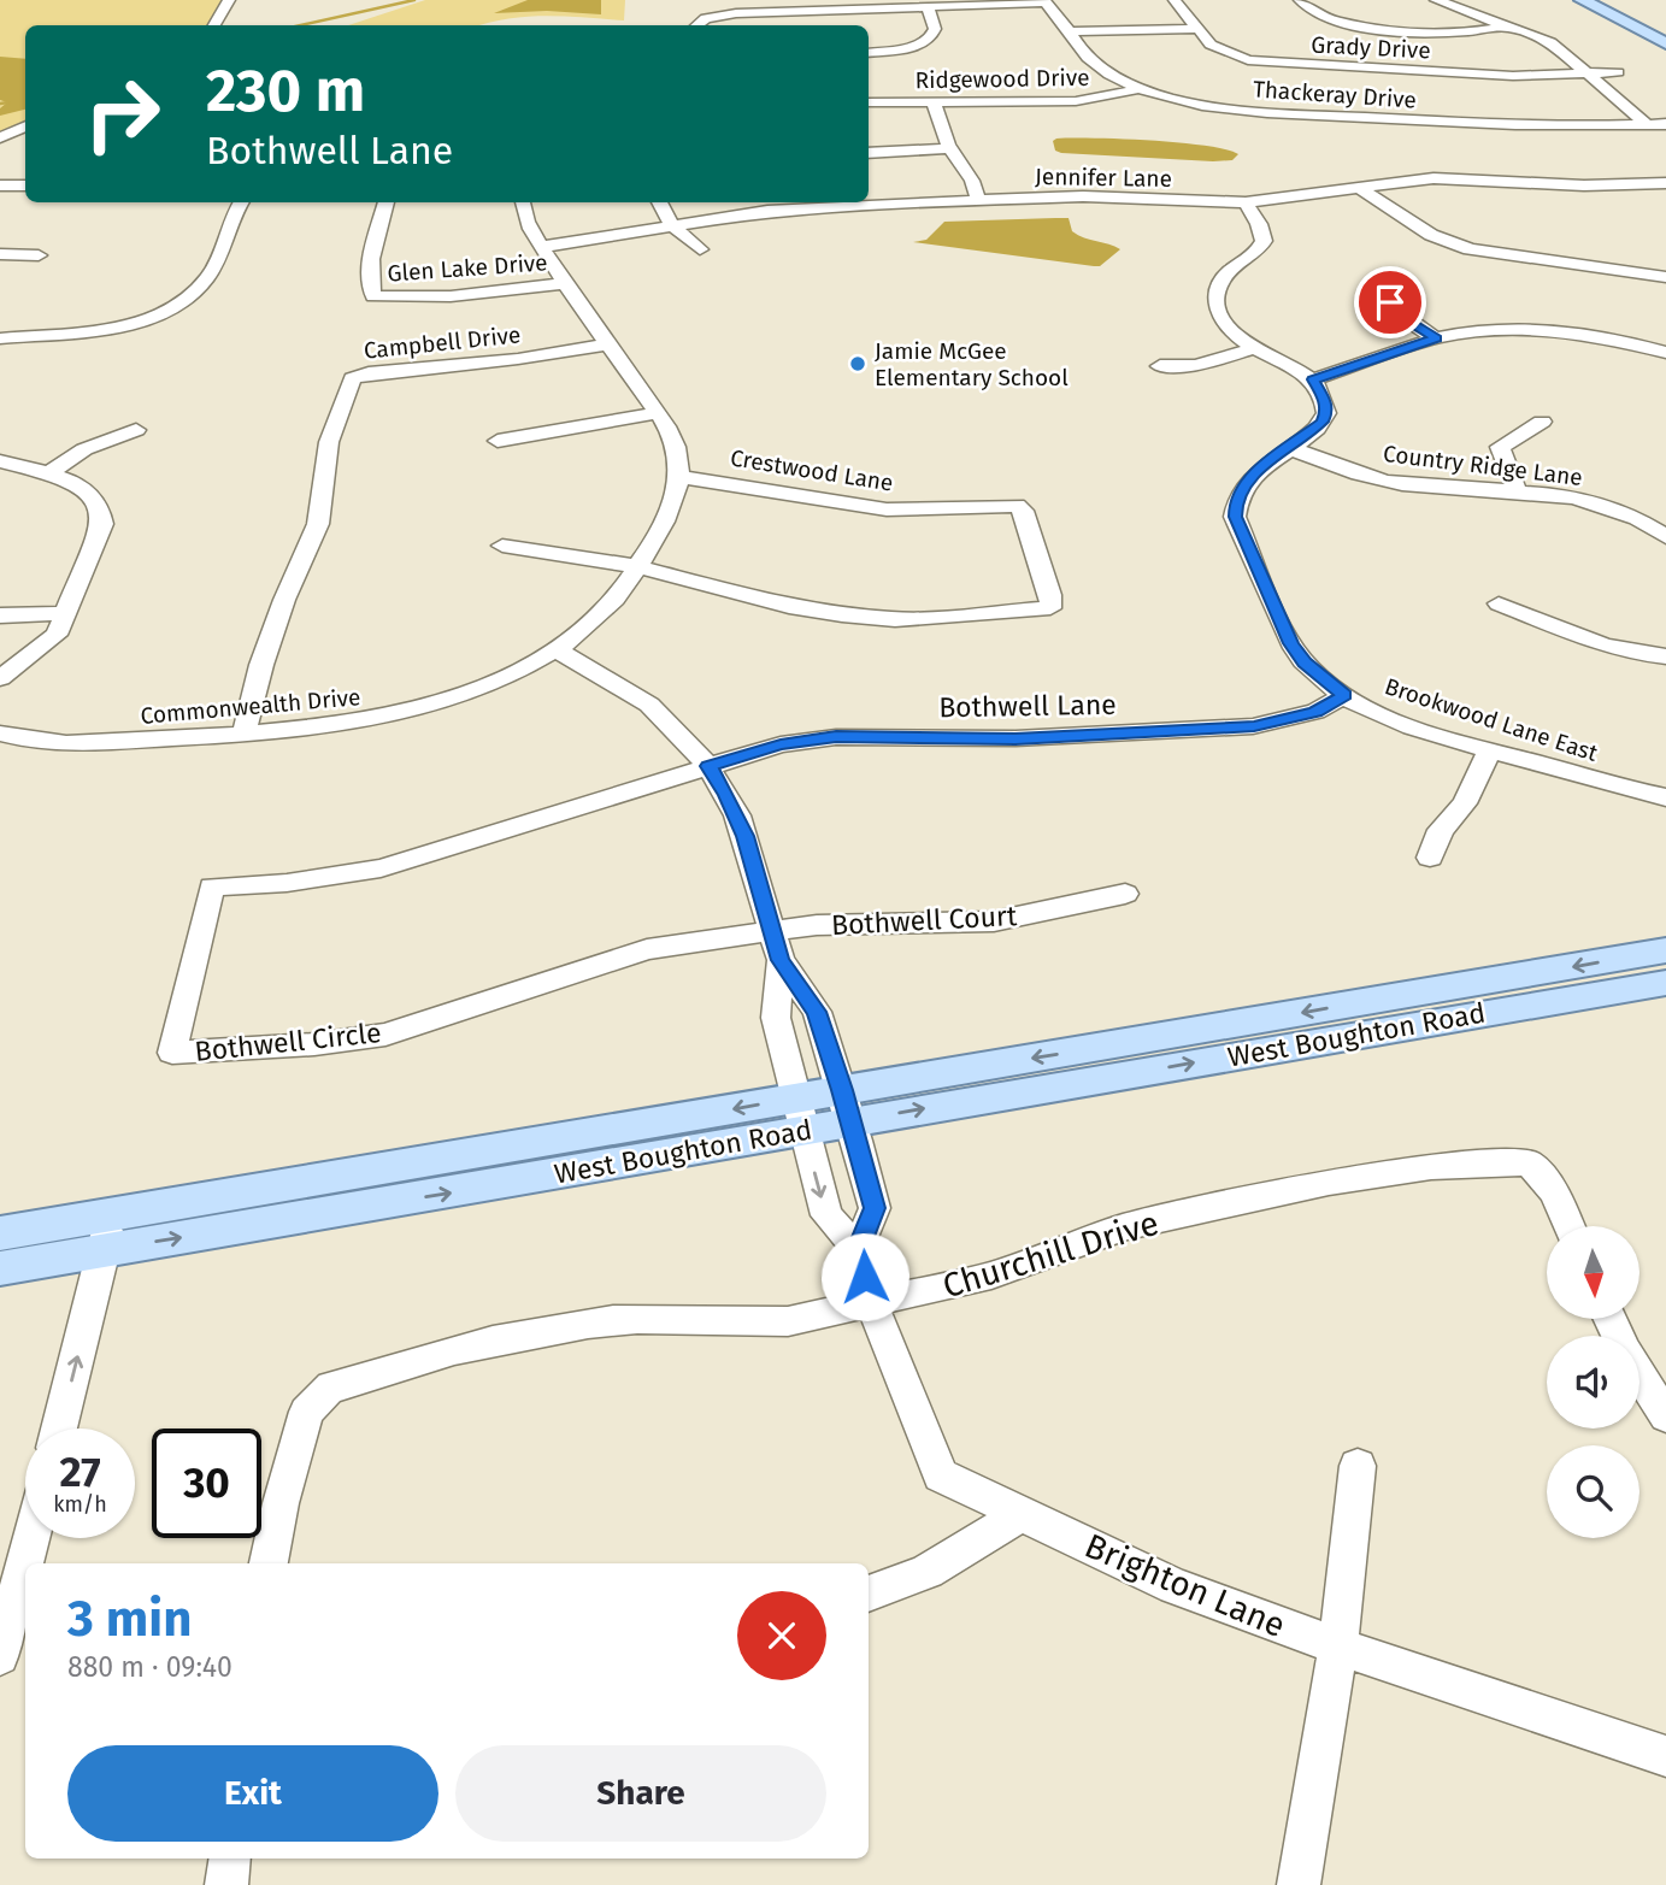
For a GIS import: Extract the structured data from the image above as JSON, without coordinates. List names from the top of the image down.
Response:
{
  "streets": {
    "main road": ["West Boughton Road"],
    "street": [
      "Grady Drive",
      "Ridgewood Drive",
      "Thackeray Drive",
      "Jennifer Lane",
      "Glen Lake Drive",
      "Campbell Drive",
      "Country Ridge Lane",
      "Crestwood Lane",
      "Commonwealth Drive",
      "Bothwell Lane",
      "Brookwood Lane East",
      "Bothwell Court",
      "Bothwell Circle",
      "Churchill Drive",
      "Brighton Lane"
    ]
  },
  "crossings": [
    ["Ridgewood Drive", "Thackeray Drive"],
    ["Campbell Drive", "Commonwealth Drive"],
    ["Country Ridge Lane", "Brookwood Lane East"],
    ["Crestwood Lane", "Commonwealth Drive"],
    ["Commonwealth Drive", "Brighton Lane"],
    ["Bothwell Lane", "Brookwood Lane East"],
    ["Bothwell Lane", "Bothwell Circle"],
    ["Bothwell Lane", "Brighton Lane"],
    ["Bothwell Court", "Bothwell Circle"],
    ["Bothwell Court", "Brighton Lane"],
    ["West Boughton Road", "Brighton Lane"],
    ["Bothwell Circle", "Brighton Lane"],
    ["Churchill Drive", "Brighton Lane"]
  ],
  "places": ["Jamie McGee Elementary School"],
  "north": "bottom",
  "page": {
    "turn": ["230 m", "Bothwell Lane"],
    "speed": "27 km/h",
    "limit": "30",
    "heading": ["3 min", "880 m · 09:40"],
    "buttons": ["Exit", "Share"]
  }
}
